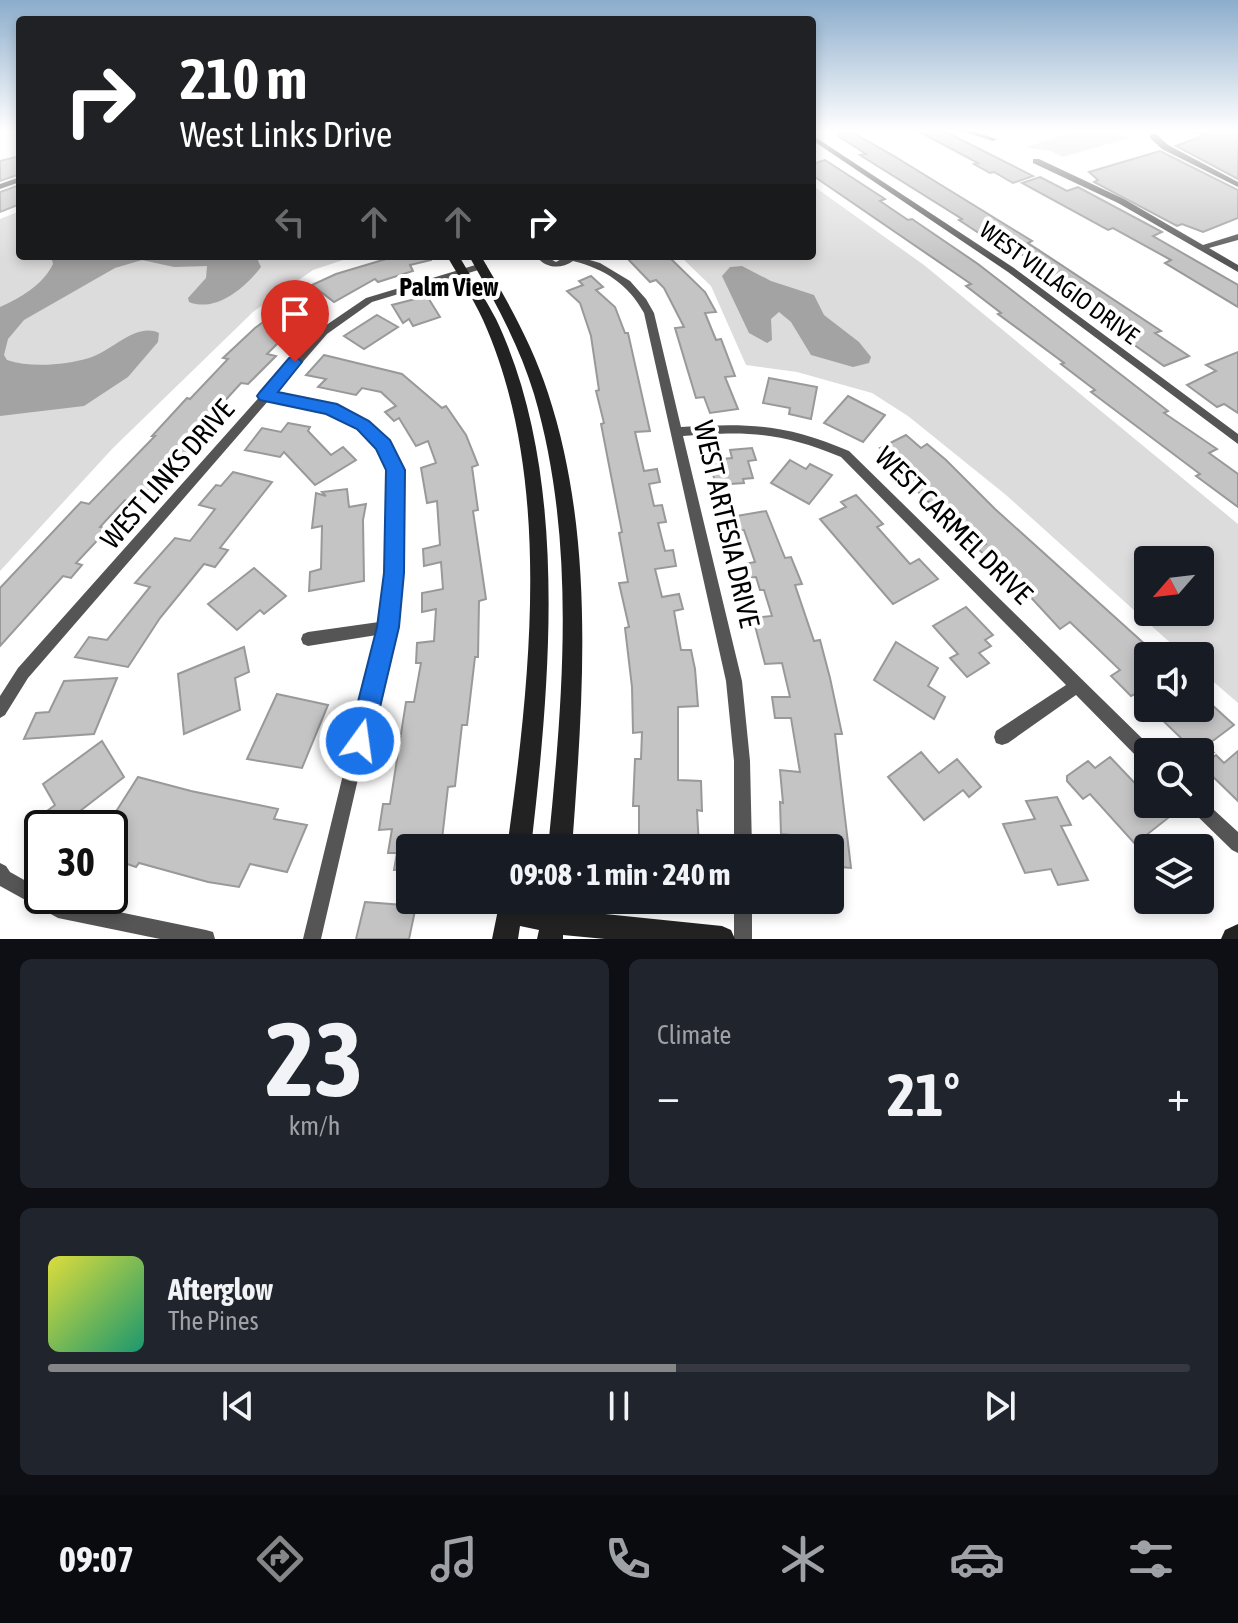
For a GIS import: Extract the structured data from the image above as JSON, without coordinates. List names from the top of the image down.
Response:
{
  "streets": {
    "street": [
      "WEST VILLAGIO DRIVE",
      "WEST LINKS DRIVE",
      "WEST ARTESIA DRIVE",
      "WEST CARMEL DRIVE"
    ]
  },
  "crossings": [
    ["WEST ARTESIA DRIVE", "WEST CARMEL DRIVE"]
  ],
  "districts": ["Palm View"],
  "north": "bottom left",
  "page": {
    "turn": ["210 m", "West Links Drive"],
    "limit": "30",
    "trip": "09:08 · 1 min · 240 m",
    "tile": [
      ["23", "km/h"],
      "Climate"
    ],
    "heat": ["−", "21°", "+"],
    "song": ["Afterglow", "The Pines"],
    "tabs": "09:07"
  }
}
